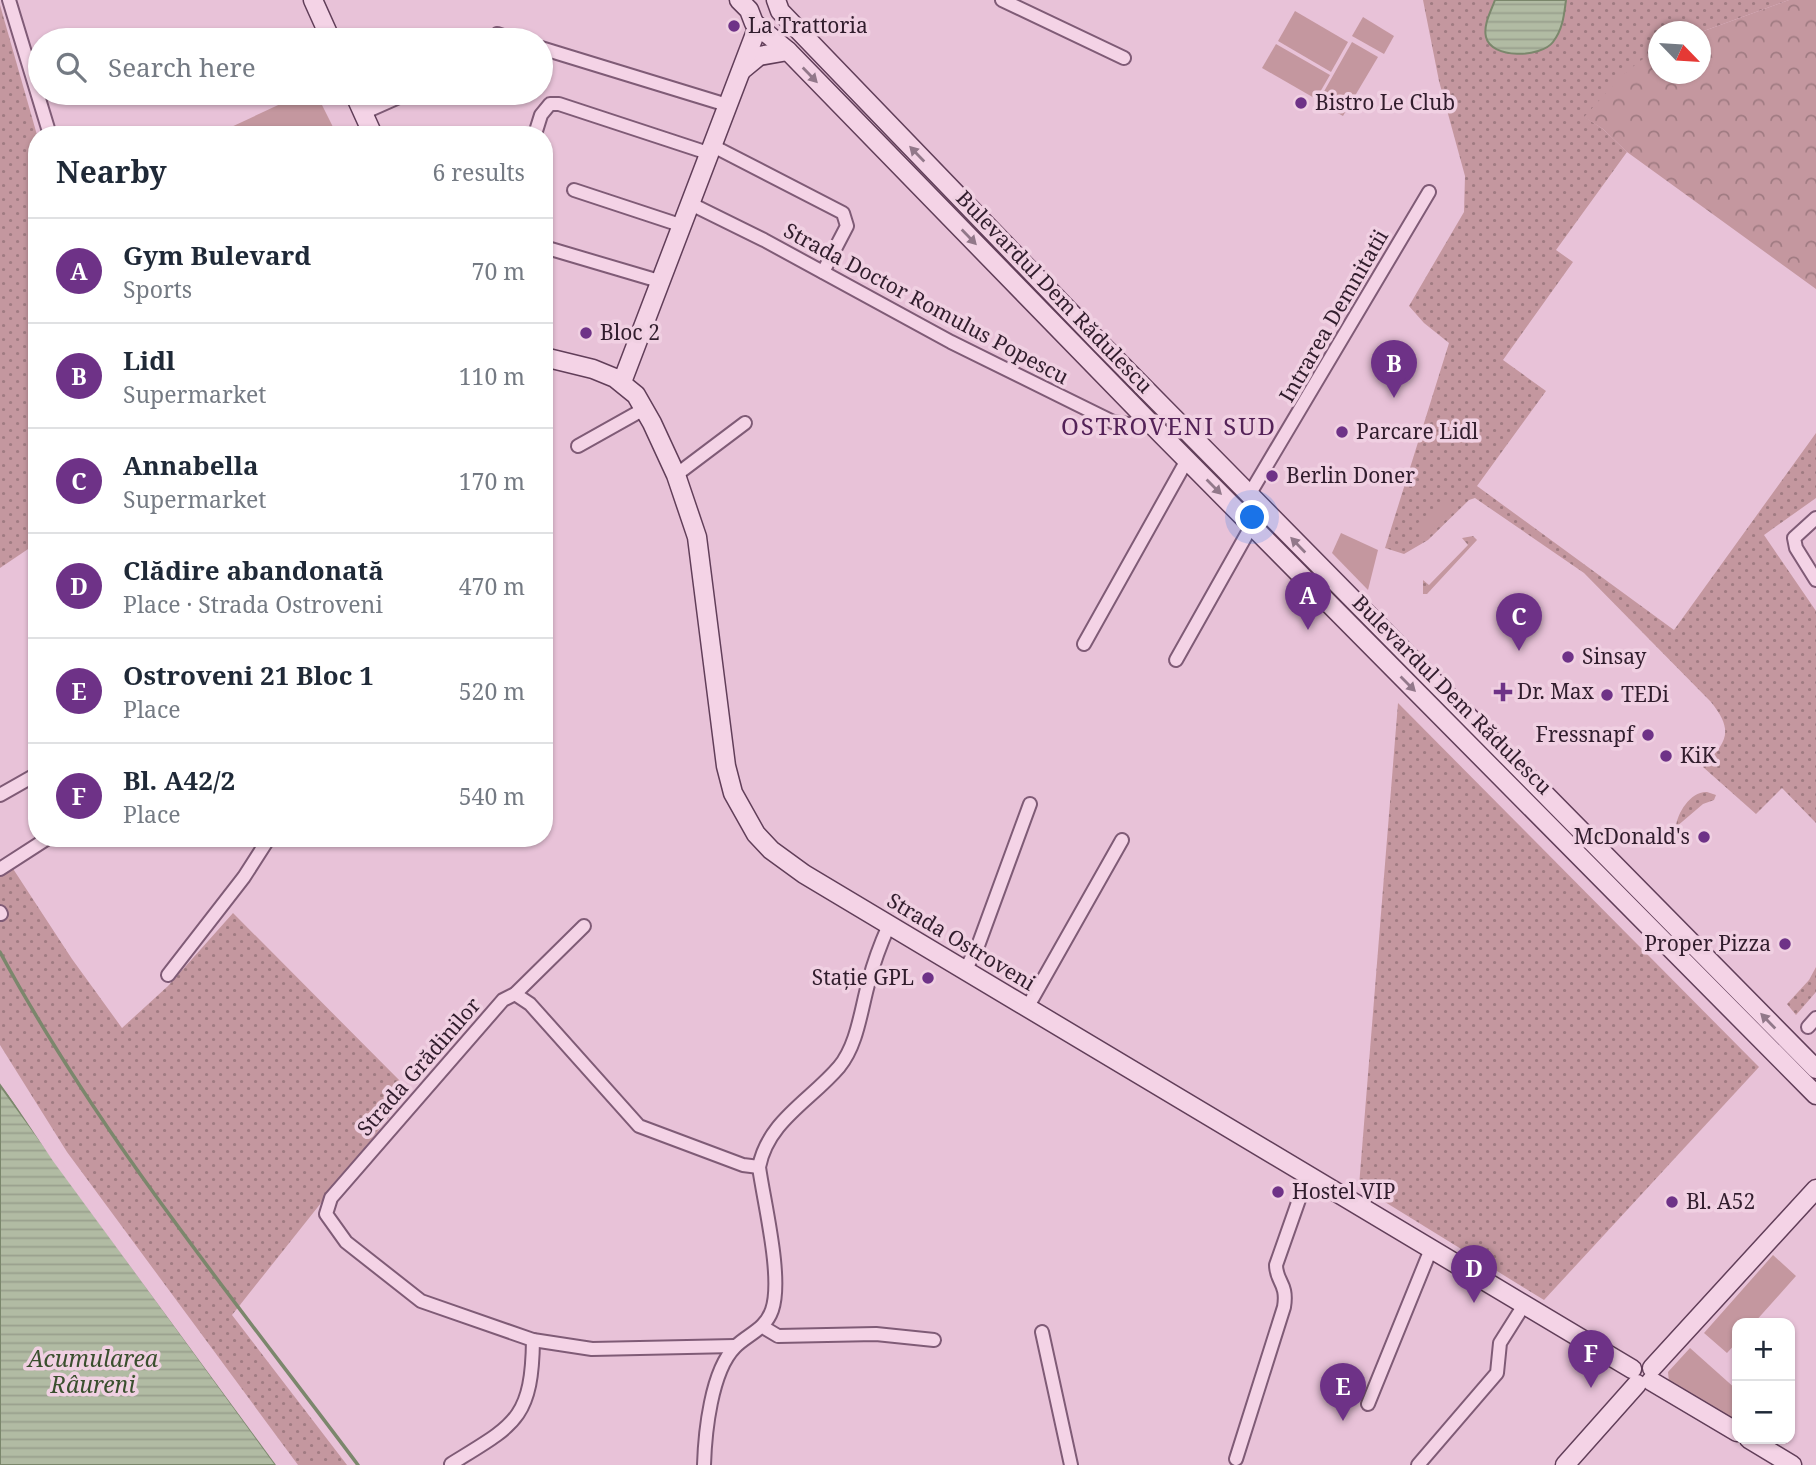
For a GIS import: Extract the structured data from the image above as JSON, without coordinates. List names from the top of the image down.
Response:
{
  "streets": {
    "main road": ["Bulevardul Dem Rădulescu", "Strada Ostroveni"],
    "street": ["Strada Doctor Romulus Popescu", "Intrarea Demnitatii", "Strada Grădinilor"]
  },
  "crossings": [
    ["Bulevardul Dem Rădulescu", "Strada Doctor Romulus Popescu"],
    ["Bulevardul Dem Rădulescu", "Intrarea Demnitatii"]
  ],
  "districts": ["OSTROVENI SUD"],
  "water": ["Acumularea Râureni"],
  "places": {
    "other": [
      "La Trattoria",
      "Bistro Le Club",
      "Bloc 2",
      "Parcare Lidl",
      "Berlin Doner",
      "Sinsay",
      "TEDi",
      "Fressnapf",
      "KiK",
      "McDonald's",
      "Proper Pizza",
      "Stație GPL",
      "Hostel VIP",
      "Bl. A52"
    ],
    "health": ["Dr. Max"]
  },
  "north": "bottom right",
  "page": {
    "search": "Search here",
    "heading": ["Nearby", "6 results"],
    "list": [
      {
        "mark": "A",
        "name": "Gym Bulevard",
        "note": "Sports",
        "value": "70 m"
      },
      {
        "mark": "B",
        "name": "Lidl",
        "note": "Supermarket",
        "value": "110 m"
      },
      {
        "mark": "C",
        "name": "Annabella",
        "note": "Supermarket",
        "value": "170 m"
      },
      {
        "mark": "D",
        "name": "Clădire abandonată",
        "note": "Place · Strada Ostroveni",
        "value": "470 m"
      },
      {
        "mark": "E",
        "name": "Ostroveni 21 Bloc 1",
        "note": "Place",
        "value": "520 m"
      },
      {
        "mark": "F",
        "name": "Bl. A42/2",
        "note": "Place",
        "value": "540 m"
      }
    ],
    "pins": [
      "B",
      "A",
      "C",
      "D",
      "F",
      "E"
    ],
    "map_buttons": ["+", "−"]
  }
}
